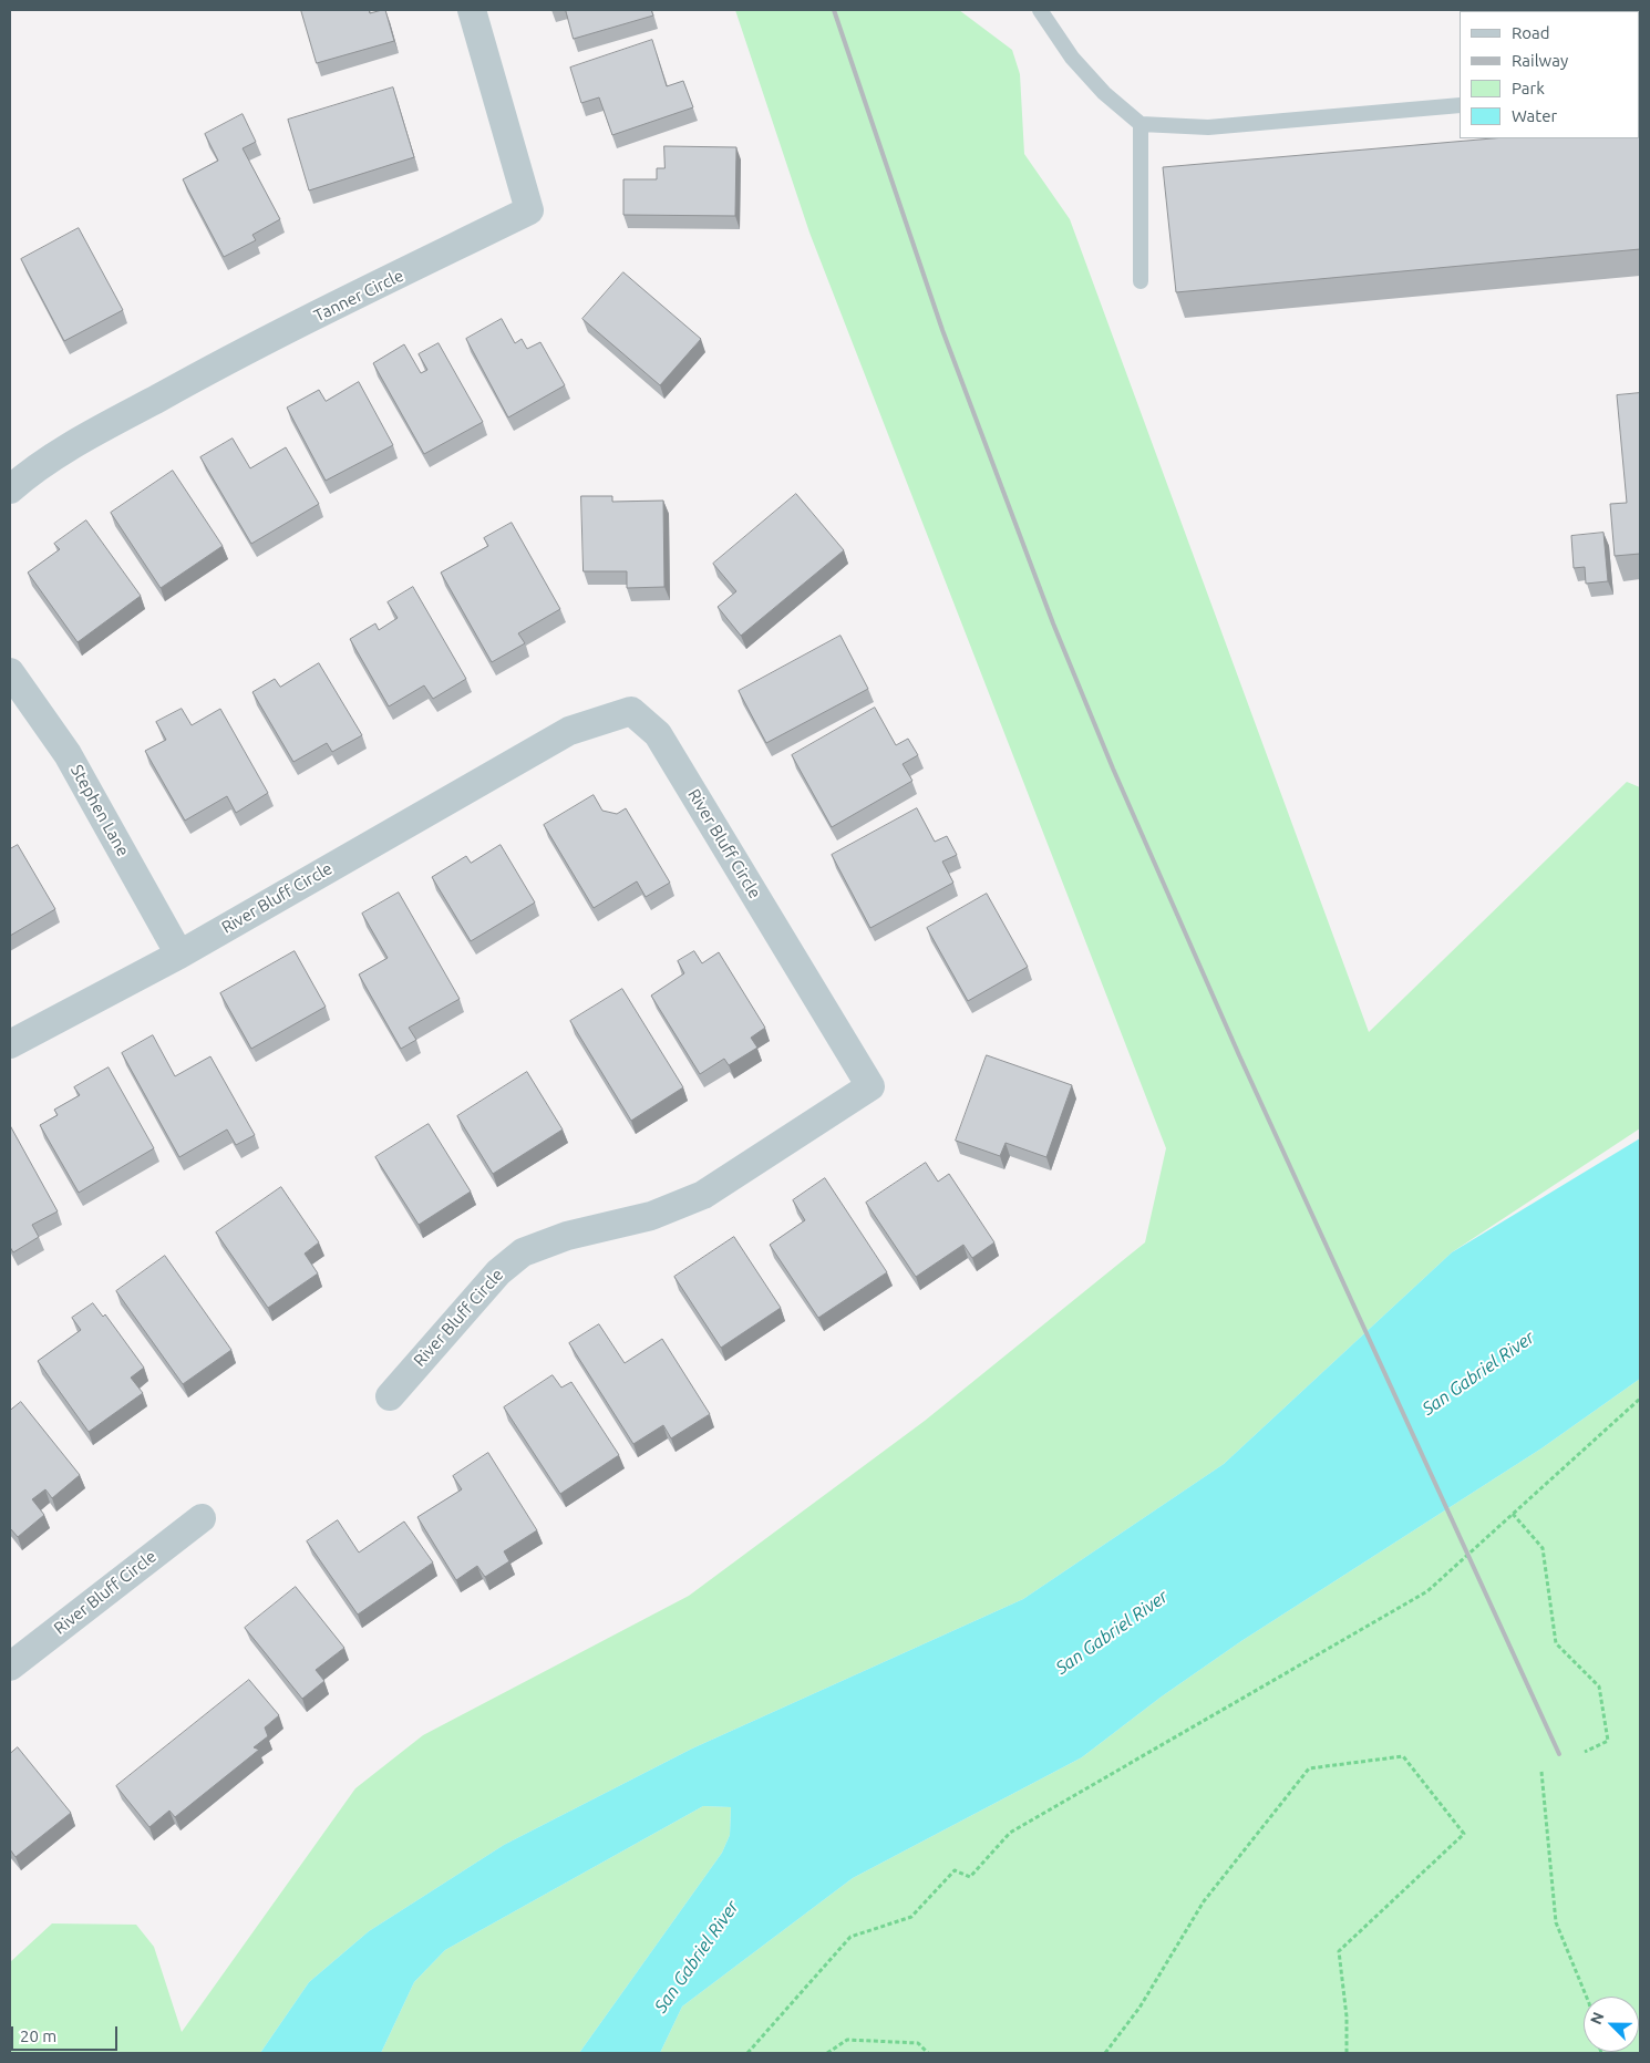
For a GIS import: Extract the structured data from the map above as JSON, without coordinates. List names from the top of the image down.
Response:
{
  "streets": {
    "street": ["Tanner Circle", "Stephen Lane", "River Bluff Circle"]
  },
  "crossings": [
    ["Stephen Lane", "River Bluff Circle"]
  ],
  "water": ["San Gabriel River"],
  "legend": [
    "Road",
    "Railway",
    "Park",
    "Water"
  ],
  "scale_bar": "20 m",
  "north": "top left"
}
